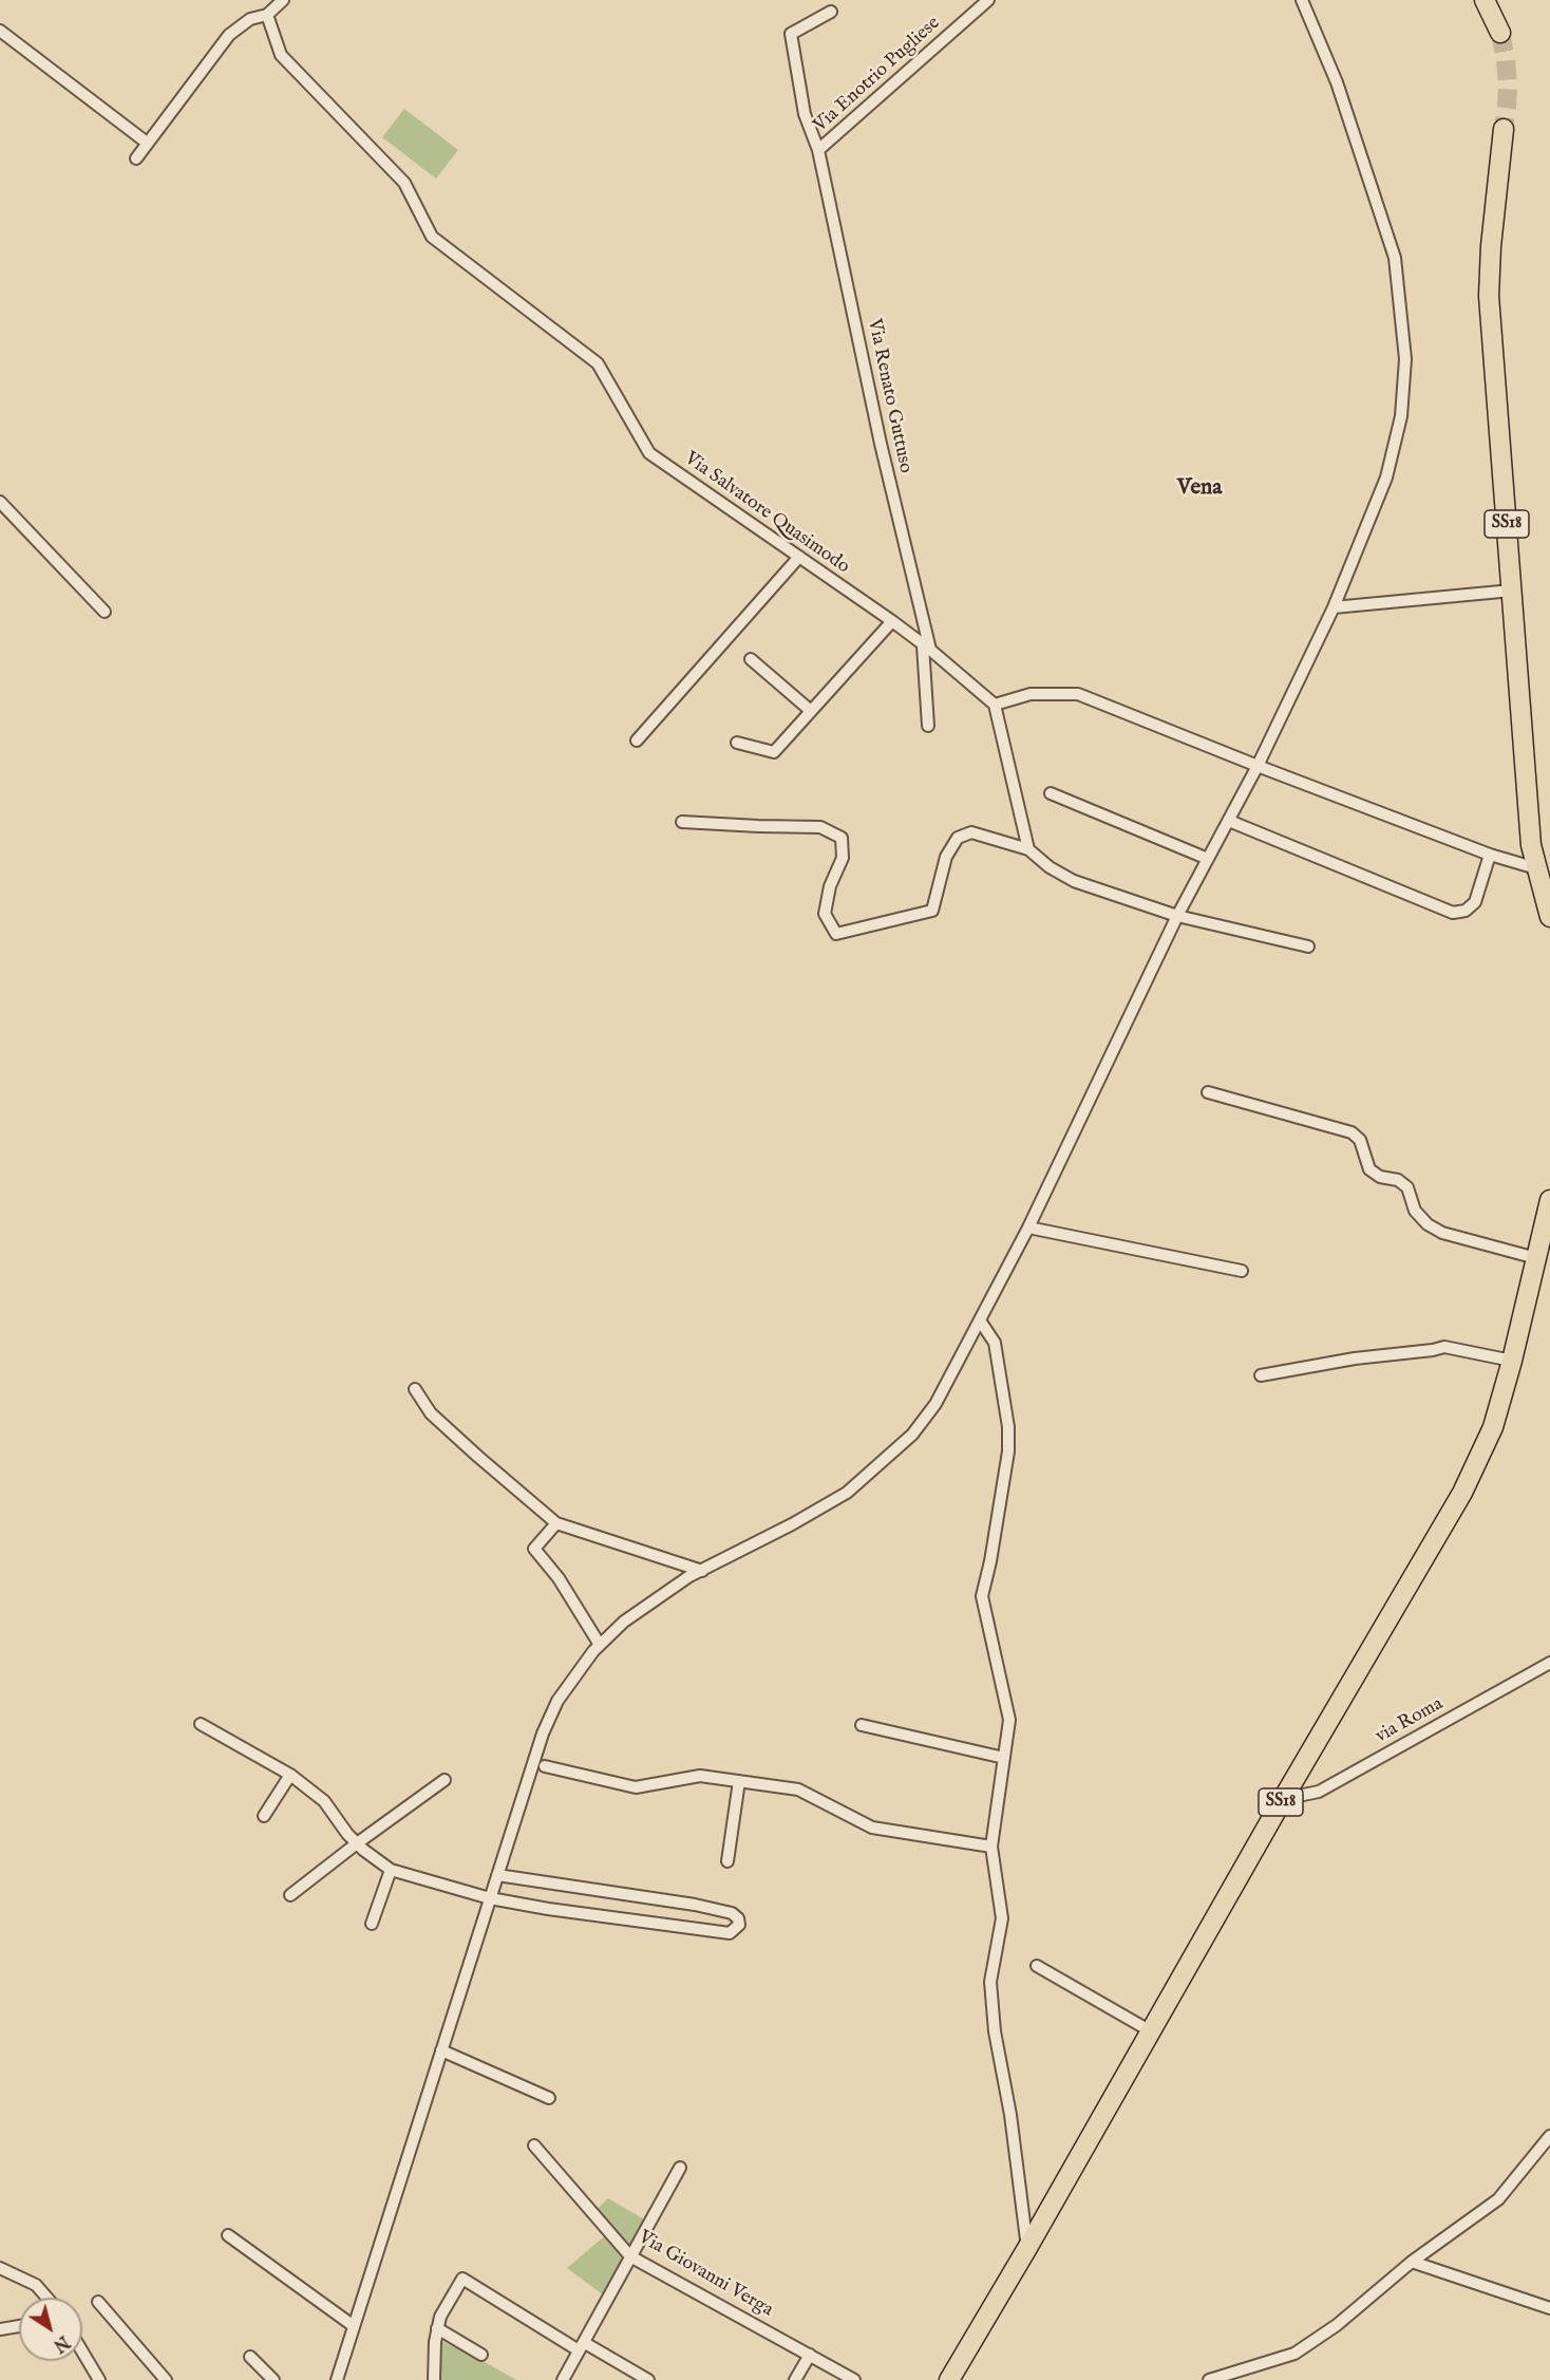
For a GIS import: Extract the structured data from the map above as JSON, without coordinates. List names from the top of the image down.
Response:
{
  "streets": {
    "main road": ["SS18"],
    "street": [
      "Via Enotrio Pugliese",
      "Via Renato Guttuso",
      "Via Salvatore Quasimodo",
      "via Roma",
      "Via Giovanni Verga"
    ]
  },
  "crossings": [
    ["Via Enotrio Pugliese", "Via Renato Guttuso"],
    ["Via Renato Guttuso", "Via Salvatore Quasimodo"],
    ["SS18", "via Roma"]
  ],
  "districts": ["Vena"],
  "north": "bottom right"
}
